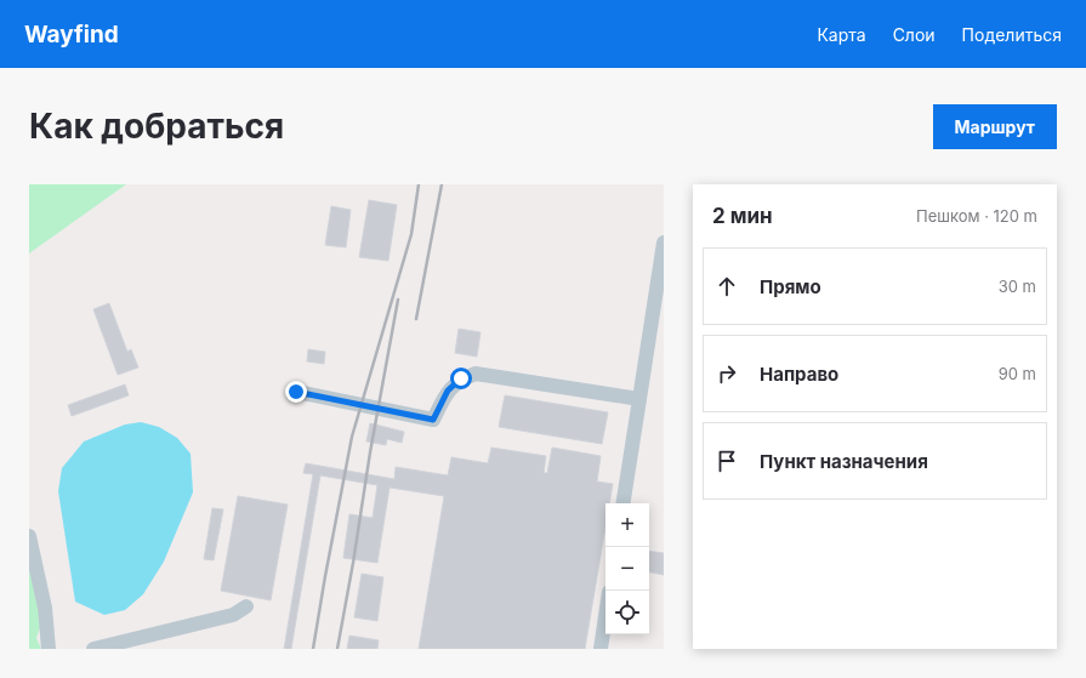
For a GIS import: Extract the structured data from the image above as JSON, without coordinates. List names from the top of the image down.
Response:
{
  "page": {
    "header": "Wayfind",
    "nav": ["Карта", "Слои", "Поделиться"],
    "buttons": "Маршрут",
    "title": "Как добраться",
    "heading": ["2 мин", "Пешком · 120 m"],
    "list": [
      ["Прямо", "30 m"],
      ["Направо", "90 m"],
      "Пункт назначения"
    ],
    "map_buttons": ["+", "−"]
  }
}
